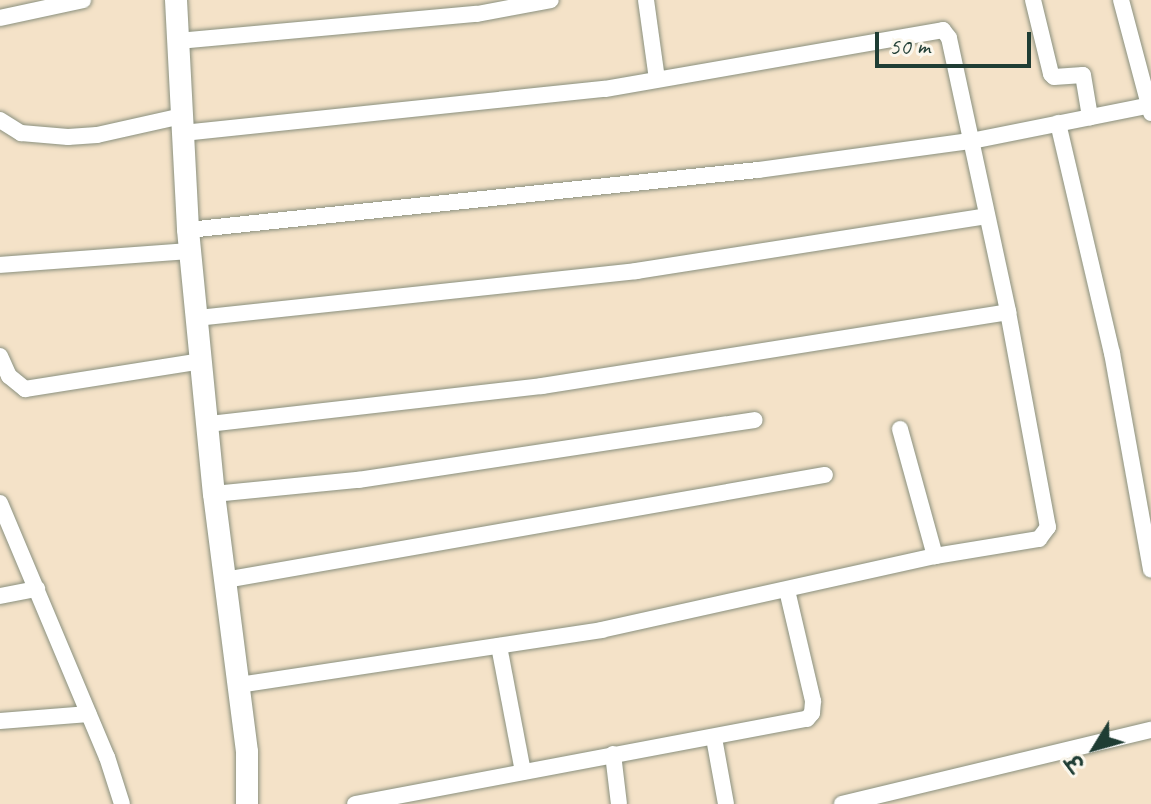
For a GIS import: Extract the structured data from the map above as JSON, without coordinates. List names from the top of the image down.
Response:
{
  "scale_bar": "50 m",
  "north": "bottom left"
}
